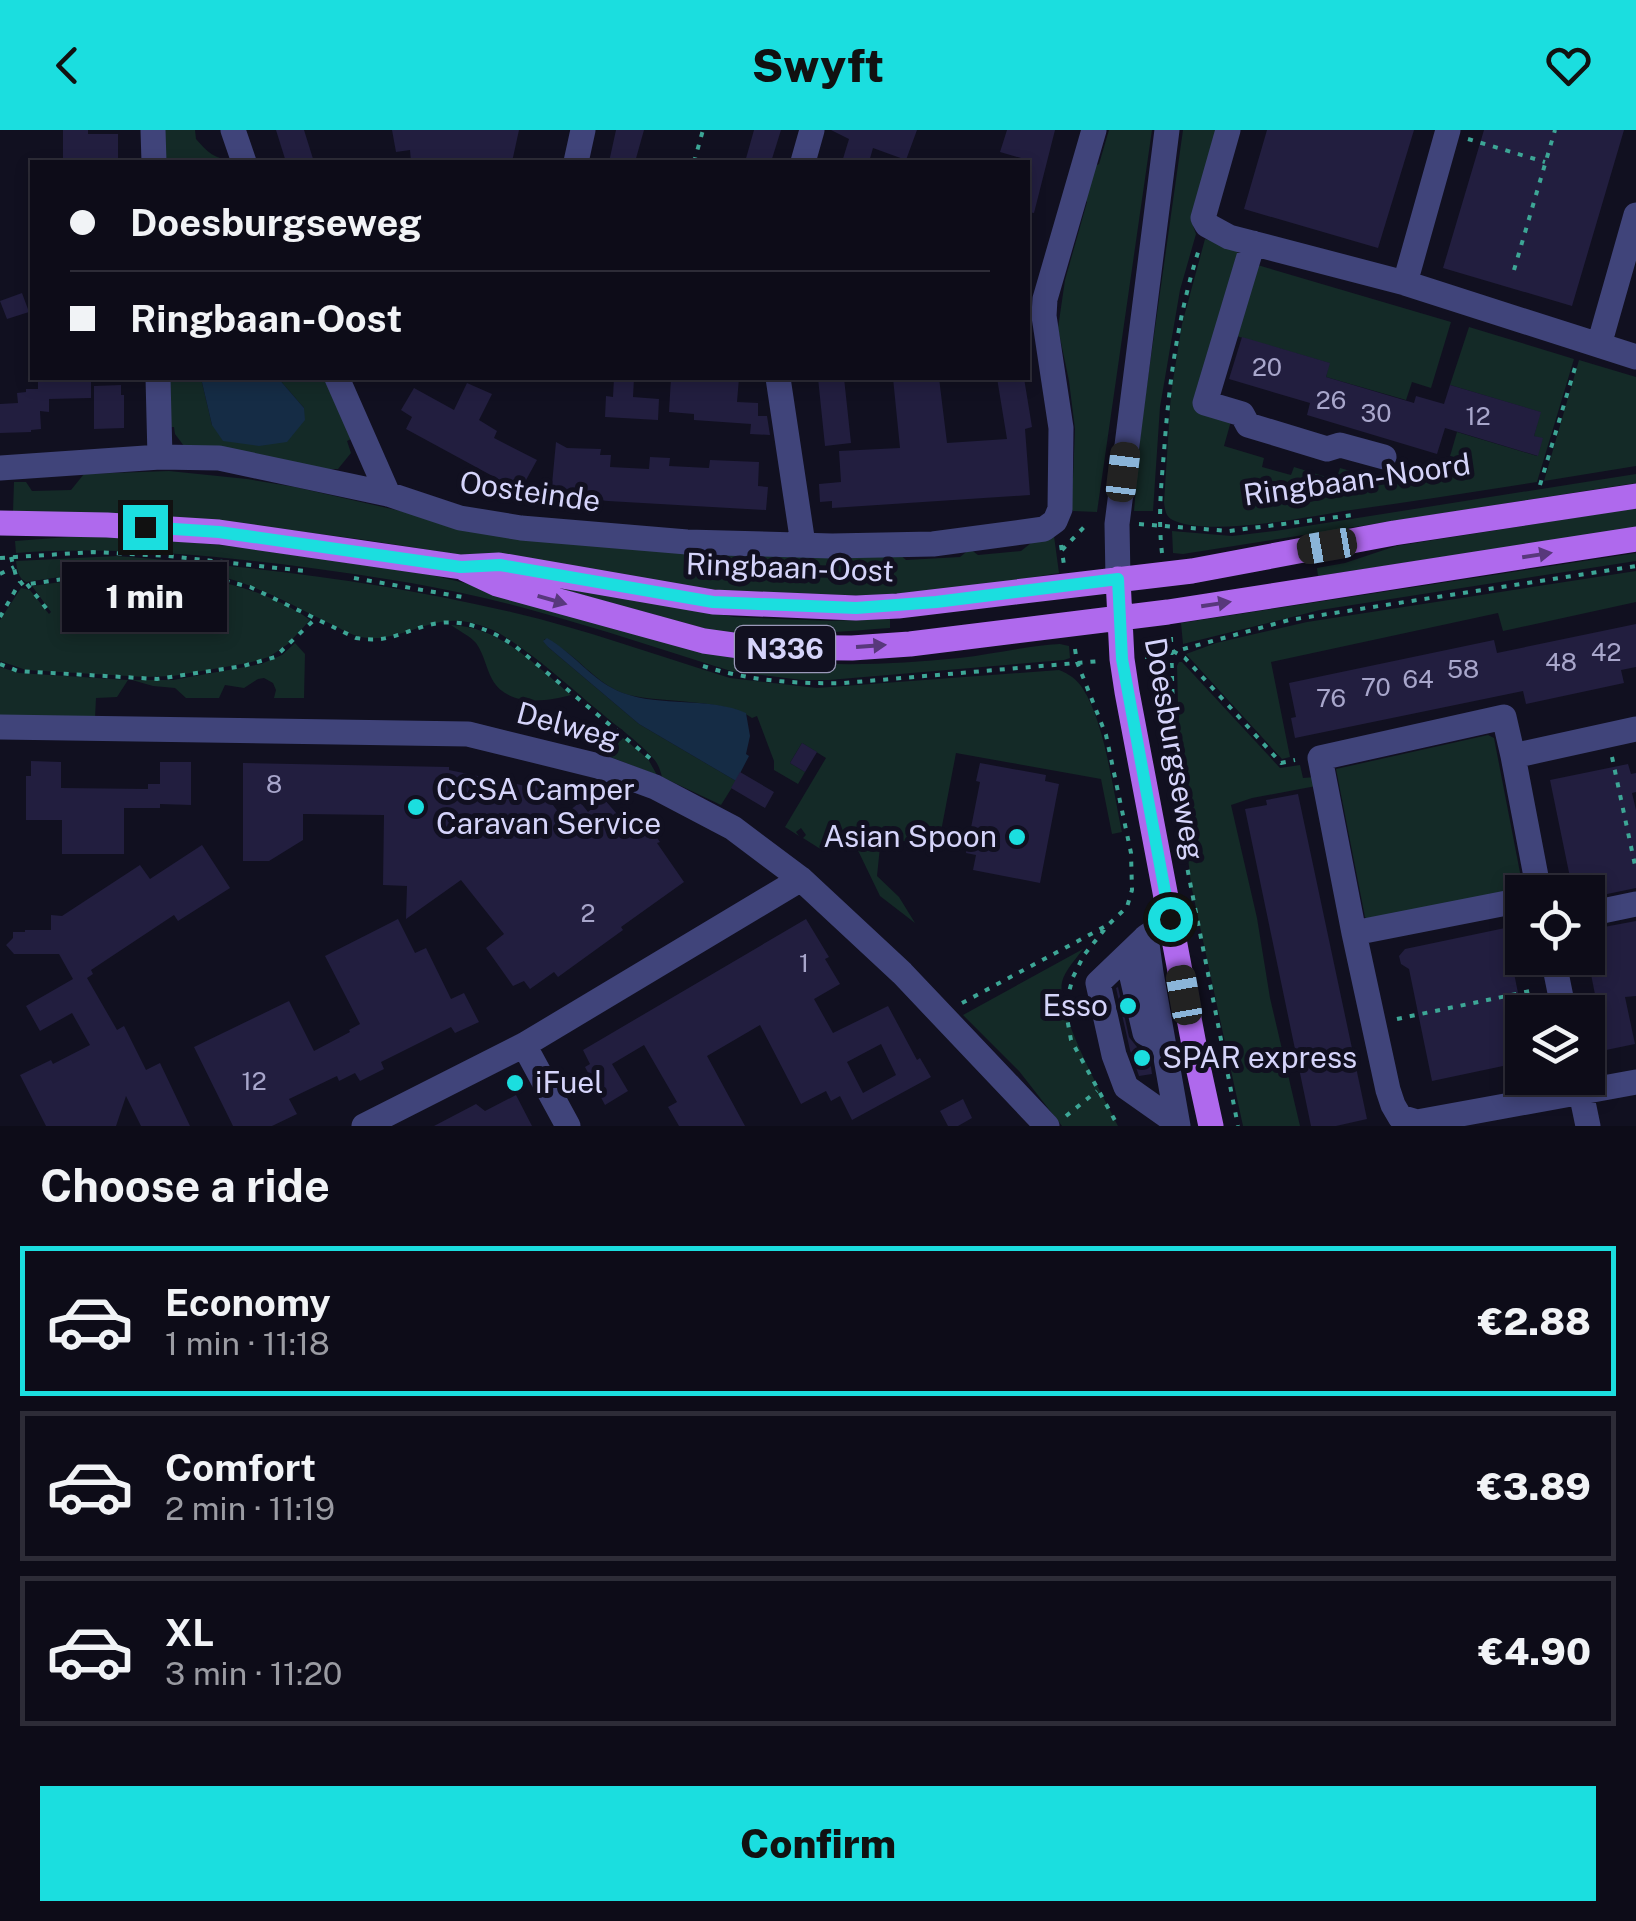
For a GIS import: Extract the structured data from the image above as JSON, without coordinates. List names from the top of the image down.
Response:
{
  "streets": {
    "main road": [
      "Ringbaan-Noord",
      "Ringbaan-Oost",
      "N336",
      "Doesburgseweg"
    ],
    "street": ["Oosteinde", "Delweg"]
  },
  "crossings": [
    ["Ringbaan-Noord", "Ringbaan-Oost"],
    ["Ringbaan-Noord", "Doesburgseweg"],
    ["Ringbaan-Oost", "Doesburgseweg"]
  ],
  "places": [
    "CCSA Camper Caravan Service",
    "Asian Spoon",
    "Esso",
    "SPAR express",
    "iFuel"
  ],
  "house_numbers": [
    "20",
    "26",
    "30",
    "12",
    "42",
    "48",
    "58",
    "64",
    "70",
    "76",
    "8",
    "2",
    "1",
    "12"
  ],
  "page": {
    "header": "Swyft",
    "banner": ["Doesburgseweg", "Ringbaan-Oost"],
    "bubble": "1 min",
    "heading": "Choose a ride",
    "list": [
      {
        "name": "Economy",
        "note": "1 min · 11:18",
        "value": "€2.88"
      },
      {
        "name": "Comfort",
        "note": "2 min · 11:19",
        "value": "€3.89"
      },
      {
        "name": "XL",
        "note": "3 min · 11:20",
        "value": "€4.90"
      }
    ],
    "buttons": "Confirm"
  }
}
